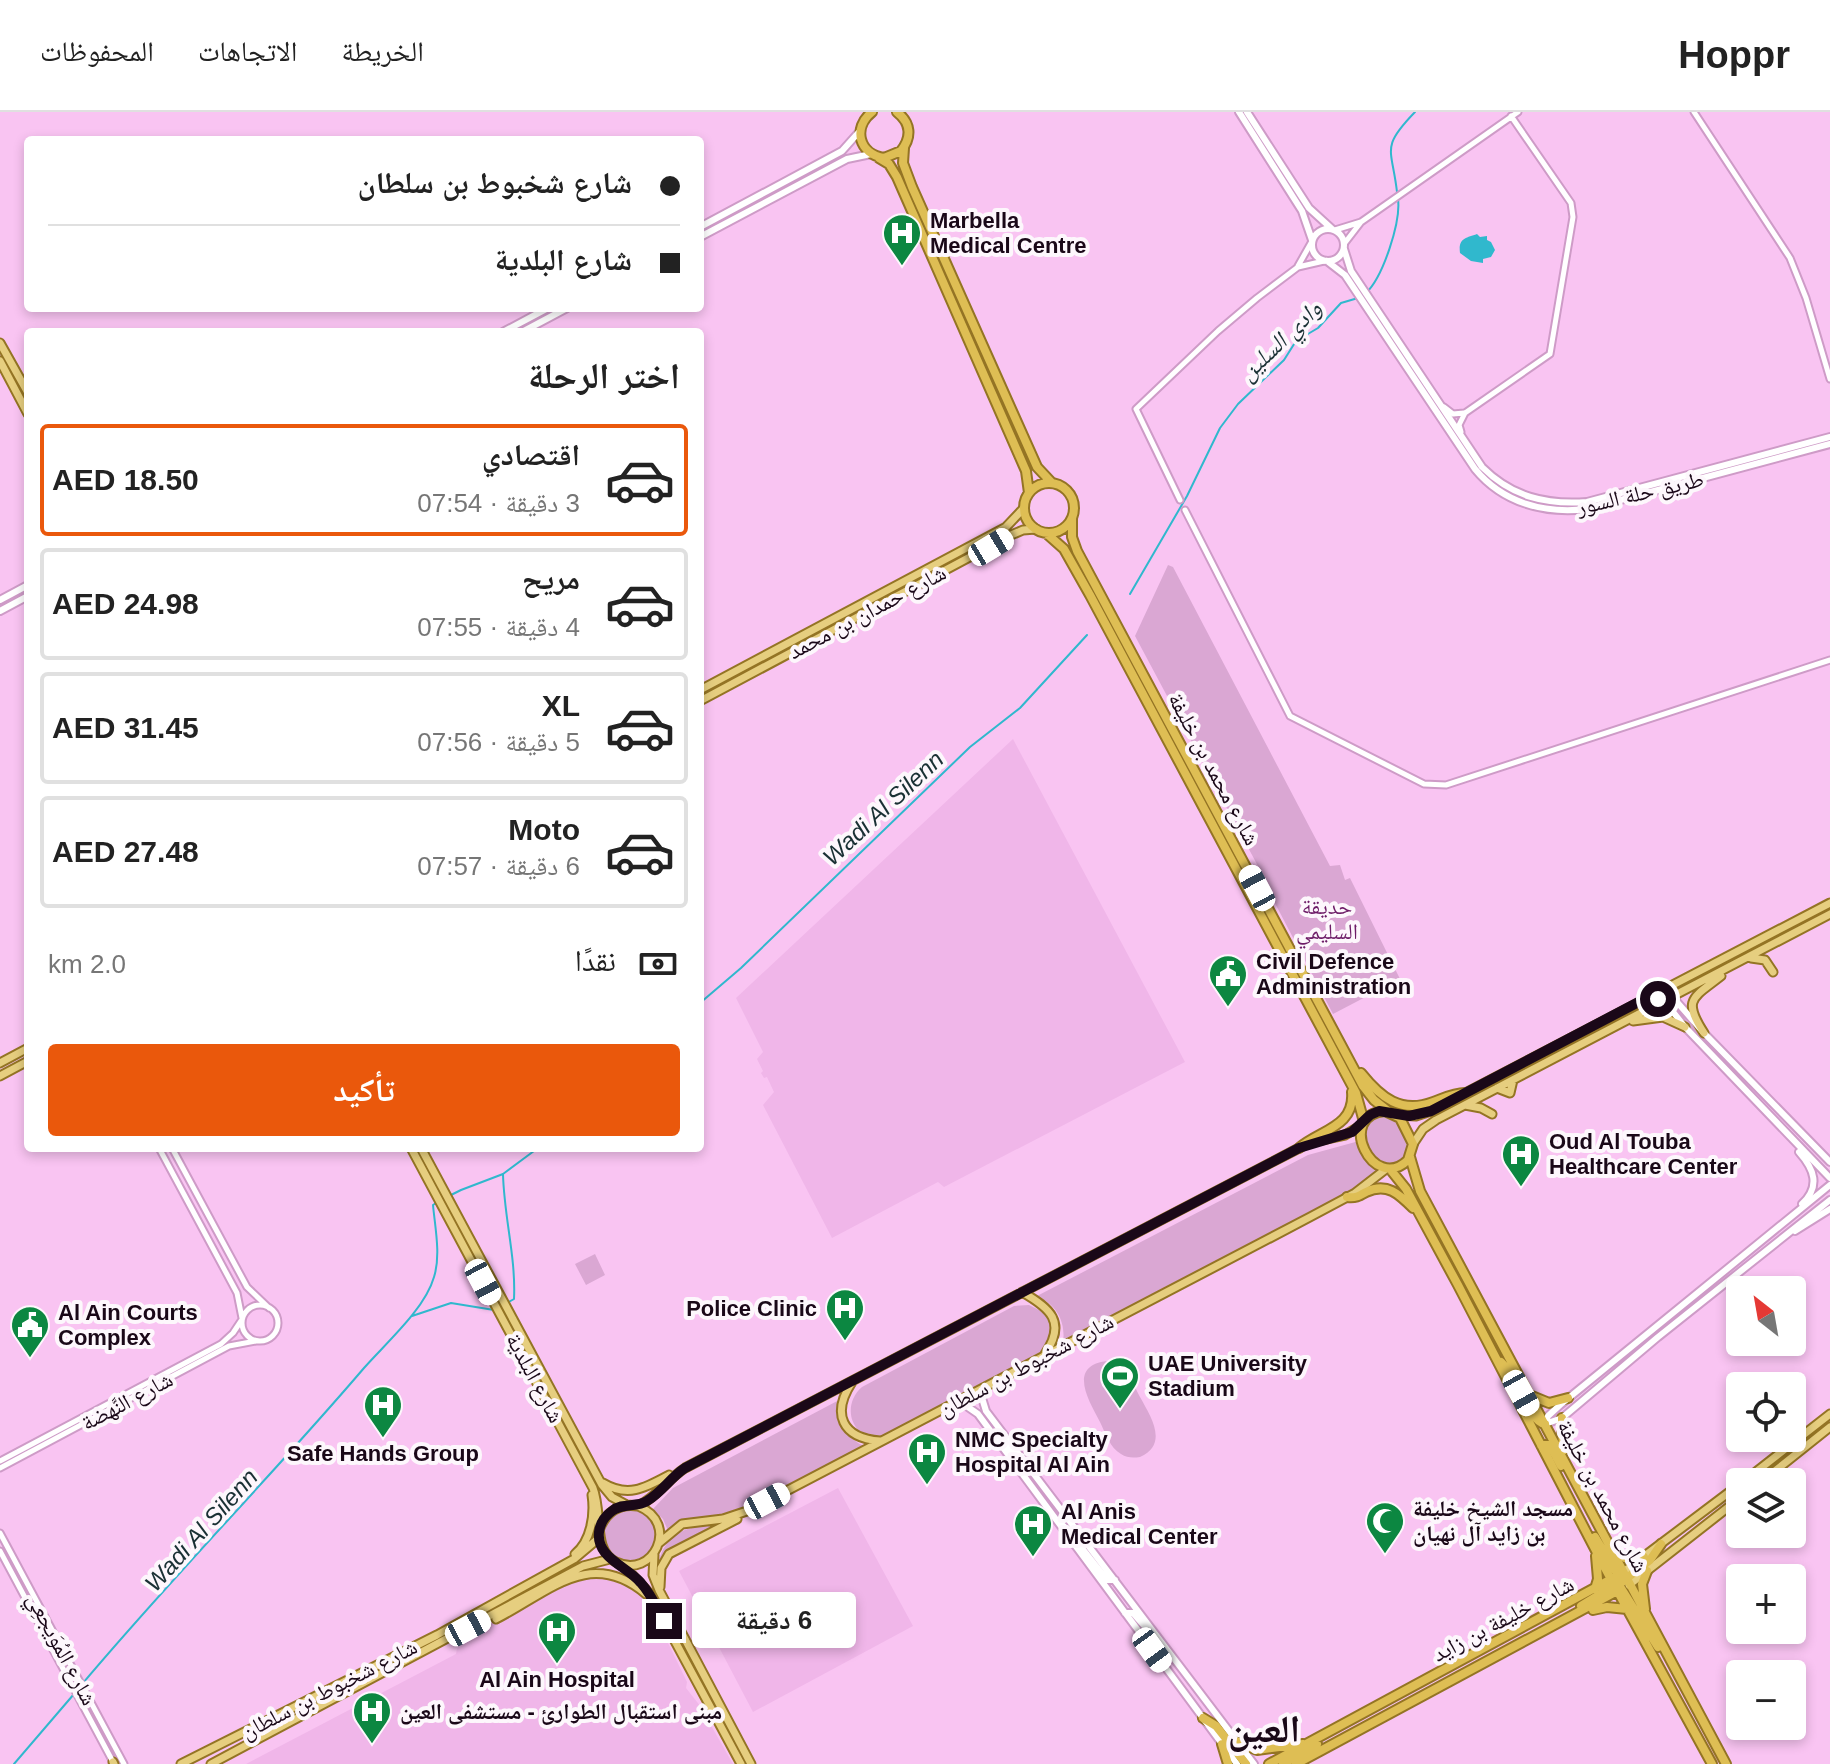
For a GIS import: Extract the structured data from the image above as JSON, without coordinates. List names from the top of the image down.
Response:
{
  "streets": {
    "highway": ["شارع محمد بن خليفة", "شارع خليفة بن زايد"],
    "main road": [
      "طريق حلة السور",
      "شارع حمدان بن محمد",
      "شارع شخبوط بن سلطان",
      "شارع البلدية"
    ],
    "street": ["شارع النَّهضة", "شارع المُوَيجعِي"]
  },
  "crossings": [
    ["شارع حمدان بن محمد", "شارع محمد بن خليفة"],
    ["شارع محمد بن خليفة", "شارع شخبوط بن سلطان"],
    ["شارع محمد بن خليفة", "شارع خليفة بن زايد"],
    ["شارع شخبوط بن سلطان", "شارع البلدية"]
  ],
  "districts": ["العين"],
  "water": ["وادي السلين", "Wadi Al Silenn"],
  "parks": ["حديقة السليمي"],
  "places": {
    "hospital": [
      "Marbella Medical Centre",
      "Oud Al Touba Healthcare Center",
      "Police Clinic",
      "Safe Hands Group",
      "NMC Specialty Hospital Al Ain",
      "Al Anis Medical Center",
      "Al Ain Hospital",
      "مبنى استقبال الطوارئ - مستشفى العين"
    ],
    "public building": ["Civil Defence Administration", "Al Ain Courts Complex"],
    "sports": ["UAE University Stadium"],
    "mosque": ["مسجد الشيخ خليفة بن زايد آل نهيان"]
  },
  "north": "top left",
  "page": {
    "header": "Hoppr",
    "nav": ["الخريطة", "الاتجاهات", "المحفوظات"],
    "banner": ["شارع شخبوط بن سلطان", "شارع البلدية"],
    "heading": "اختر الرحلة",
    "list": [
      {
        "name": "اقتصادي",
        "note": "3 دقيقة · 07:54",
        "value": "AED 18.50"
      },
      {
        "name": "مريح",
        "note": "4 دقيقة · 07:55",
        "value": "AED 24.98"
      },
      {
        "name": "XL",
        "note": "5 دقيقة · 07:56",
        "value": "AED 31.45"
      },
      {
        "name": "Moto",
        "note": "6 دقيقة · 07:57",
        "value": "AED 27.48"
      }
    ],
    "pay": ["نقدًا", "2.0 km"],
    "buttons": "تأكيد",
    "map_buttons": ["+", "−"],
    "bubble": "6 دقيقة"
  }
}
